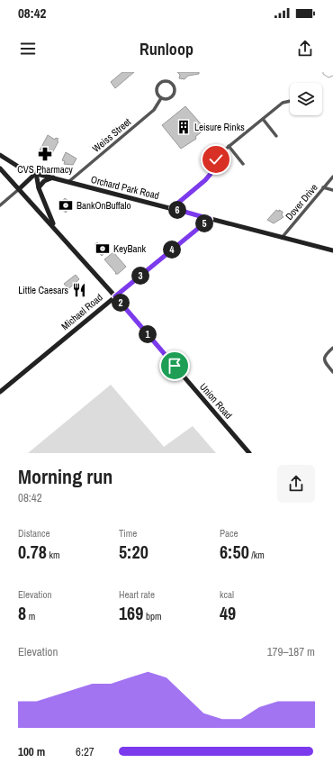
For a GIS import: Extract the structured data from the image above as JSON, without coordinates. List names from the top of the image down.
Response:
{
  "streets": {
    "main road": ["Orchard Park Road", "Michael Road", "Union Road"],
    "street": ["Weiss Street", "Dover Drive"]
  },
  "crossings": [
    ["Weiss Street", "Orchard Park Road"],
    ["Orchard Park Road", "Dover Drive"],
    ["Orchard Park Road", "Michael Road"],
    ["Orchard Park Road", "Union Road"],
    ["Michael Road", "Union Road"]
  ],
  "places": {
    "building": ["Leisure Rinks"],
    "pharmacy": ["CVS Pharmacy"],
    "bank": ["BankOnBuffalo", "KeyBank"],
    "restaurant": ["Little Caesars"]
  },
  "page": {
    "status": "08:42",
    "header": "Runloop",
    "pins": [
      "6",
      "5",
      "4",
      "3",
      "2",
      "1"
    ],
    "heading": ["Morning run", "08:42"],
    "stats": [
      ["Distance", "0.78 km"],
      ["Time", "5:20"],
      ["Pace", "6:50 /km"],
      ["Elevation", "8 m"],
      ["Heart rate", "169 bpm"],
      ["kcal", "49"]
    ],
    "chart": ["Elevation", "179–187 m"],
    "list": [
      {
        "name": "100 m",
        "note": "6:27"
      }
    ]
  }
}
